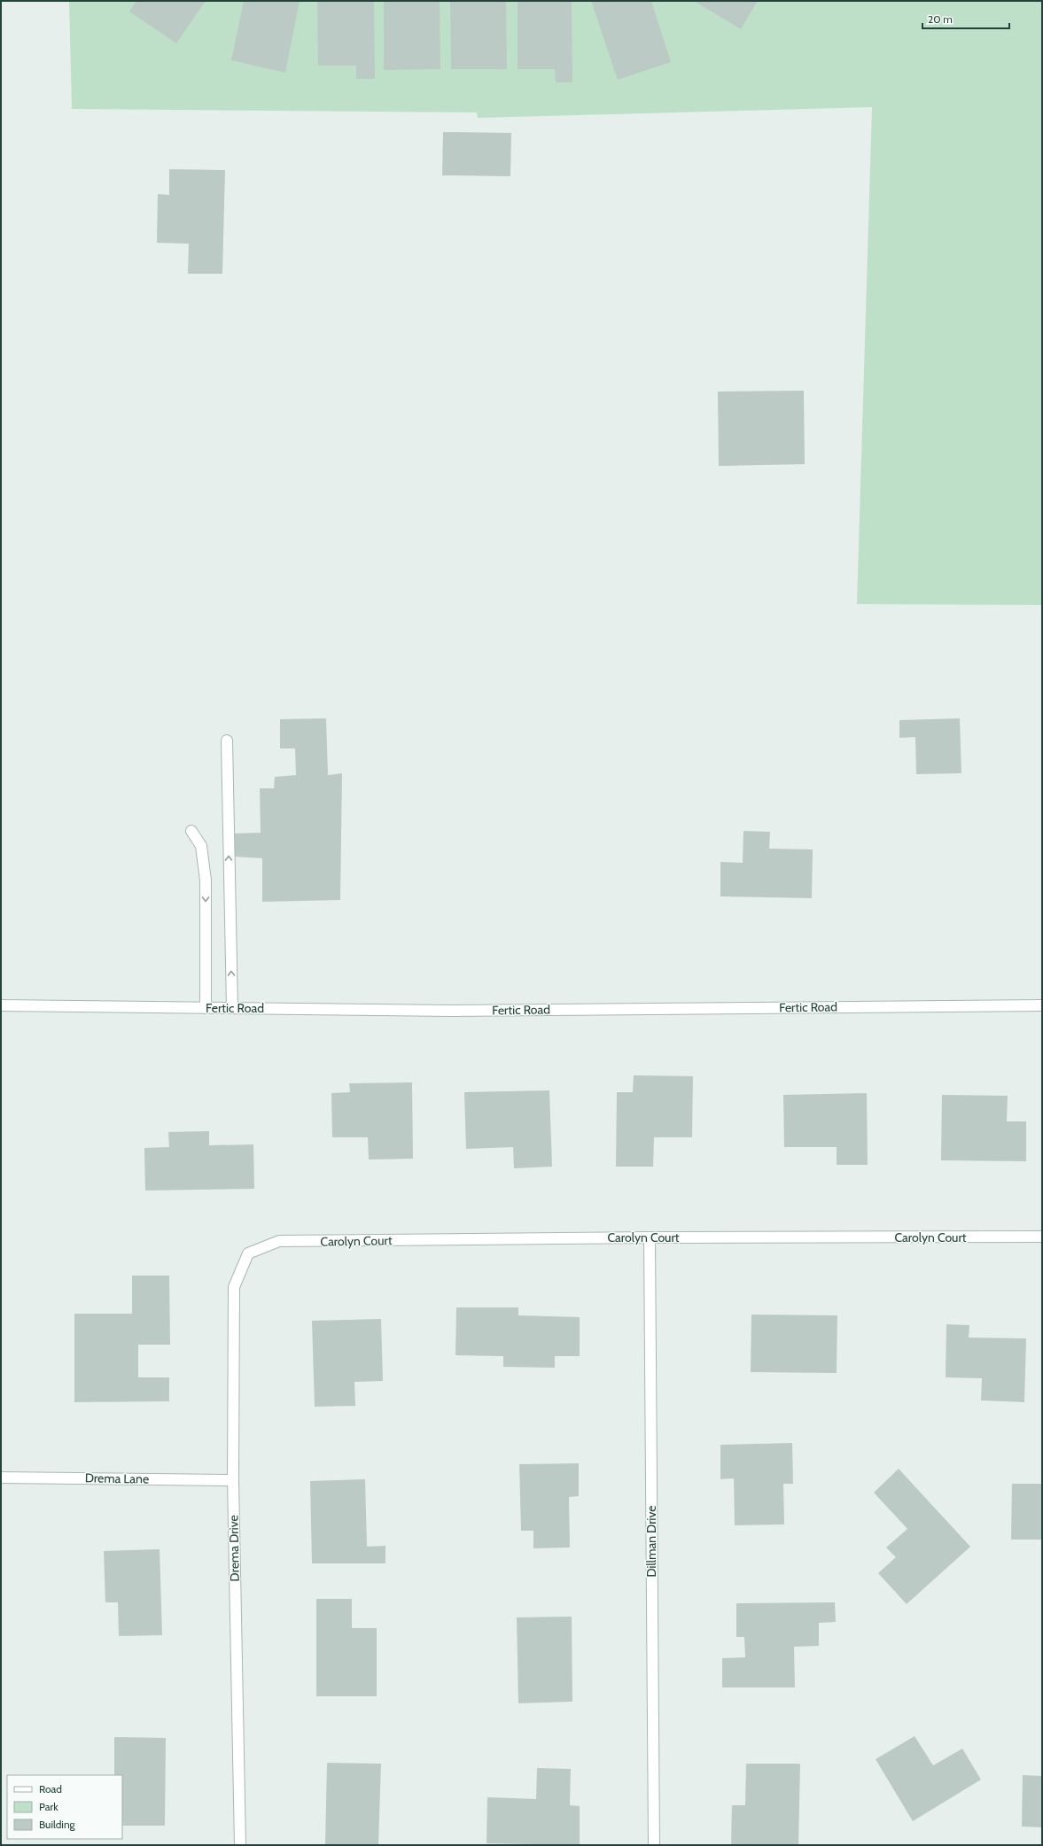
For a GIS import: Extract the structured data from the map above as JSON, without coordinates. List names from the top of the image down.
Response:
{
  "streets": {
    "street": [
      "Fertic Road",
      "Carolyn Court",
      "Drema Lane",
      "Dillman Drive",
      "Drema Drive"
    ]
  },
  "crossings": [
    ["Carolyn Court", "Dillman Drive"],
    ["Carolyn Court", "Drema Drive"],
    ["Drema Lane", "Drema Drive"]
  ],
  "legend": ["Road", "Park", "Building"],
  "scale_bar": "20 m"
}
